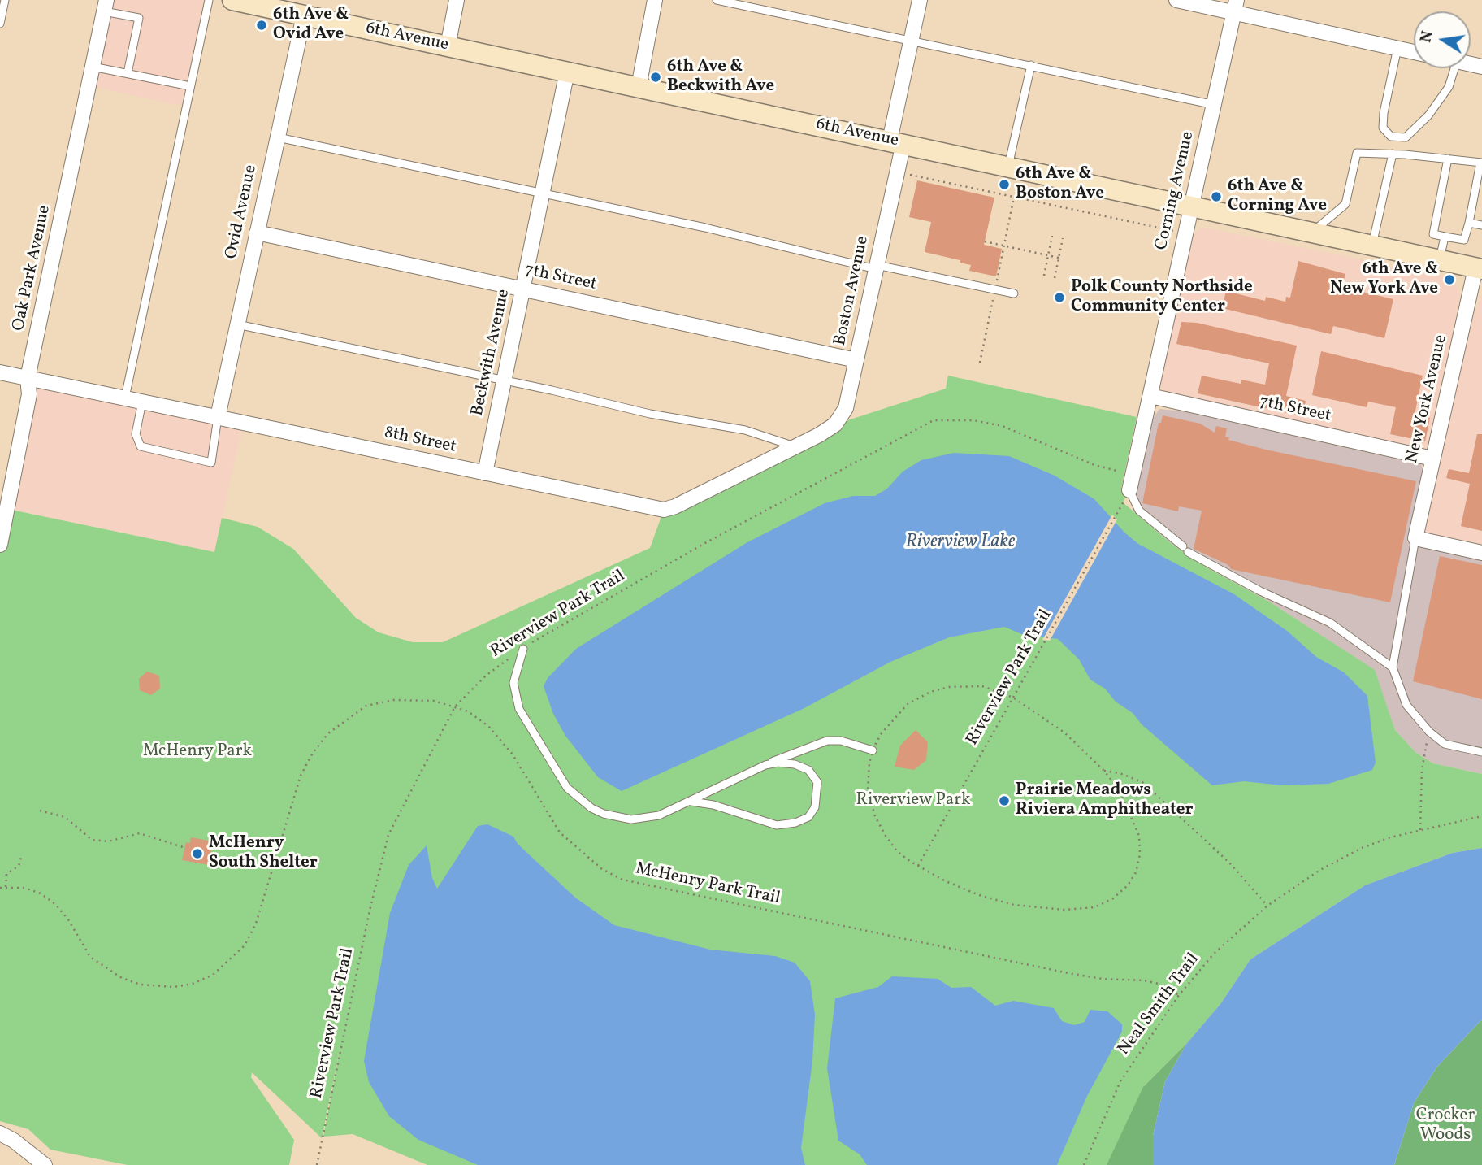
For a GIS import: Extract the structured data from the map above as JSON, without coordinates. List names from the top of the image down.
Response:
{
  "streets": {
    "main road": ["6th Avenue"],
    "street": [
      "Corning Avenue",
      "Ovid Avenue",
      "Oak Park Avenue",
      "7th Street",
      "Boston Avenue",
      "Beckwith Avenue",
      "New York Avenue",
      "8th Street"
    ],
    "path": ["Riverview Park Trail", "McHenry Park Trail", "Neal Smith Trail"]
  },
  "crossings": [
    ["6th Avenue", "Corning Avenue"],
    ["6th Avenue", "Ovid Avenue"],
    ["6th Avenue", "Boston Avenue"],
    ["6th Avenue", "Beckwith Avenue"],
    ["6th Avenue", "New York Avenue"],
    ["Corning Avenue", "7th Street"],
    ["Corning Avenue", "Riverview Park Trail"],
    ["Ovid Avenue", "7th Street"],
    ["Ovid Avenue", "8th Street"],
    ["Oak Park Avenue", "8th Street"],
    ["7th Street", "Boston Avenue"],
    ["7th Street", "Beckwith Avenue"],
    ["7th Street", "New York Avenue"],
    ["Boston Avenue", "8th Street"],
    ["Beckwith Avenue", "8th Street"],
    ["Riverview Park Trail", "McHenry Park Trail"],
    ["McHenry Park Trail", "Neal Smith Trail"]
  ],
  "water": ["Riverview Lake"],
  "parks": ["McHenry Park", "Riverview Park", "Crocker Woods"],
  "places": [
    "6th Ave & Ovid Ave",
    "6th Ave & Beckwith Ave",
    "6th Ave & Boston Ave",
    "6th Ave & Corning Ave",
    "6th Ave & New York Ave",
    "Polk County Northside Community Center",
    "Prairie Meadows Riviera Amphitheater",
    "McHenry South Shelter"
  ],
  "north": "left"
}
